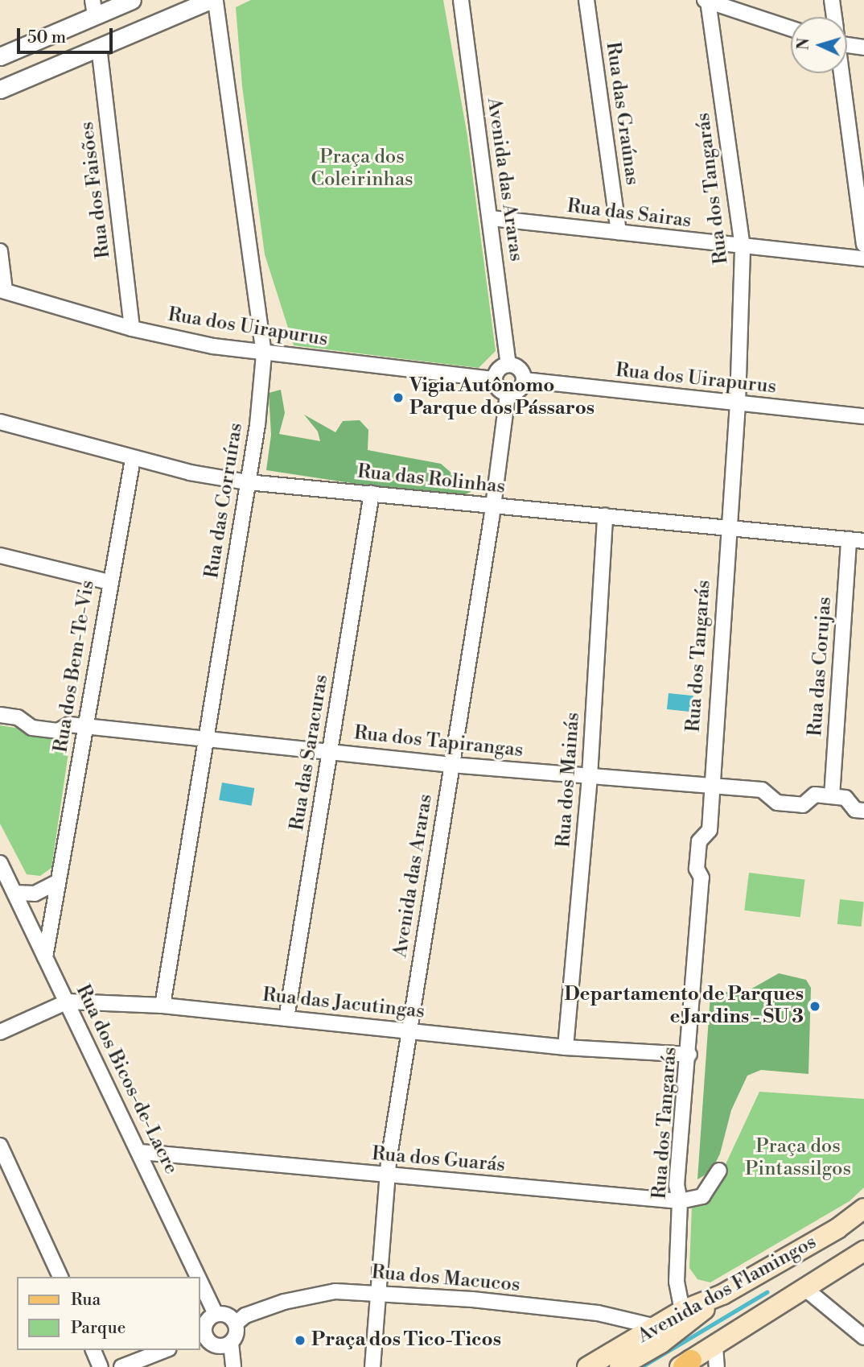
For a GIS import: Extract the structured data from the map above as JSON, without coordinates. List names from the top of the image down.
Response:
{
  "streets": {
    "main road": ["Avenida dos Flamingos"],
    "street": [
      "Rua das Graúnas",
      "Avenida das Araras",
      "Rua dos Tangarás",
      "Rua dos Faisões",
      "Rua das Sairas",
      "Rua dos Uirapurus",
      "Rua das Rolinhas",
      "Rua das Corruíras",
      "Rua dos Bem-Te-Vis",
      "Rua das Corujas",
      "Rua dos Tapirangas",
      "Rua das Saracuras",
      "Rua dos Mainás",
      "Rua das Jacutingas",
      "Rua dos Bicos-de-Lacre",
      "Rua dos Guarás",
      "Rua dos Macucos"
    ]
  },
  "crossings": [
    ["Rua das Graúnas", "Rua das Sairas"],
    ["Avenida das Araras", "Rua das Sairas"],
    ["Avenida das Araras", "Rua dos Uirapurus"],
    ["Avenida das Araras", "Rua das Rolinhas"],
    ["Avenida das Araras", "Rua dos Tapirangas"],
    ["Avenida das Araras", "Rua das Jacutingas"],
    ["Avenida das Araras", "Rua dos Guarás"],
    ["Avenida das Araras", "Rua dos Macucos"],
    ["Rua dos Tangarás", "Rua das Sairas"],
    ["Rua dos Tangarás", "Rua dos Uirapurus"],
    ["Rua dos Tangarás", "Rua das Rolinhas"],
    ["Rua dos Tangarás", "Rua dos Tapirangas"],
    ["Rua dos Tangarás", "Rua das Jacutingas"],
    ["Rua dos Tangarás", "Rua dos Guarás"],
    ["Rua dos Tangarás", "Avenida dos Flamingos"],
    ["Rua dos Faisões", "Rua dos Uirapurus"],
    ["Rua dos Uirapurus", "Rua das Corruíras"],
    ["Rua das Rolinhas", "Rua das Corruíras"],
    ["Rua das Rolinhas", "Rua dos Bem-Te-Vis"],
    ["Rua das Rolinhas", "Rua das Corujas"],
    ["Rua das Rolinhas", "Rua das Saracuras"],
    ["Rua das Rolinhas", "Rua dos Mainás"],
    ["Rua das Corruíras", "Rua dos Tapirangas"],
    ["Rua das Corruíras", "Rua das Jacutingas"],
    ["Rua dos Bem-Te-Vis", "Rua dos Tapirangas"],
    ["Rua dos Bem-Te-Vis", "Rua dos Bicos-de-Lacre"],
    ["Rua das Corujas", "Rua dos Tapirangas"],
    ["Rua dos Tapirangas", "Rua das Saracuras"],
    ["Rua dos Tapirangas", "Rua dos Mainás"],
    ["Rua das Saracuras", "Rua das Jacutingas"],
    ["Rua dos Mainás", "Rua das Jacutingas"],
    ["Rua das Jacutingas", "Rua dos Bicos-de-Lacre"],
    ["Rua dos Bicos-de-Lacre", "Rua dos Guarás"],
    ["Rua dos Bicos-de-Lacre", "Rua dos Macucos"],
    ["Rua dos Macucos", "Avenida dos Flamingos"]
  ],
  "parks": ["Praça dos Coleirinhas", "Praça dos Pintassilgos"],
  "places": ["Vigia Autônomo Parque dos Pássaros", "Departamento de Parques e Jardins - SU 3", "Praça dos Tico-Ticos"],
  "legend": ["Rua", "Parque"],
  "scale_bar": "50 m",
  "north": "left"
}
